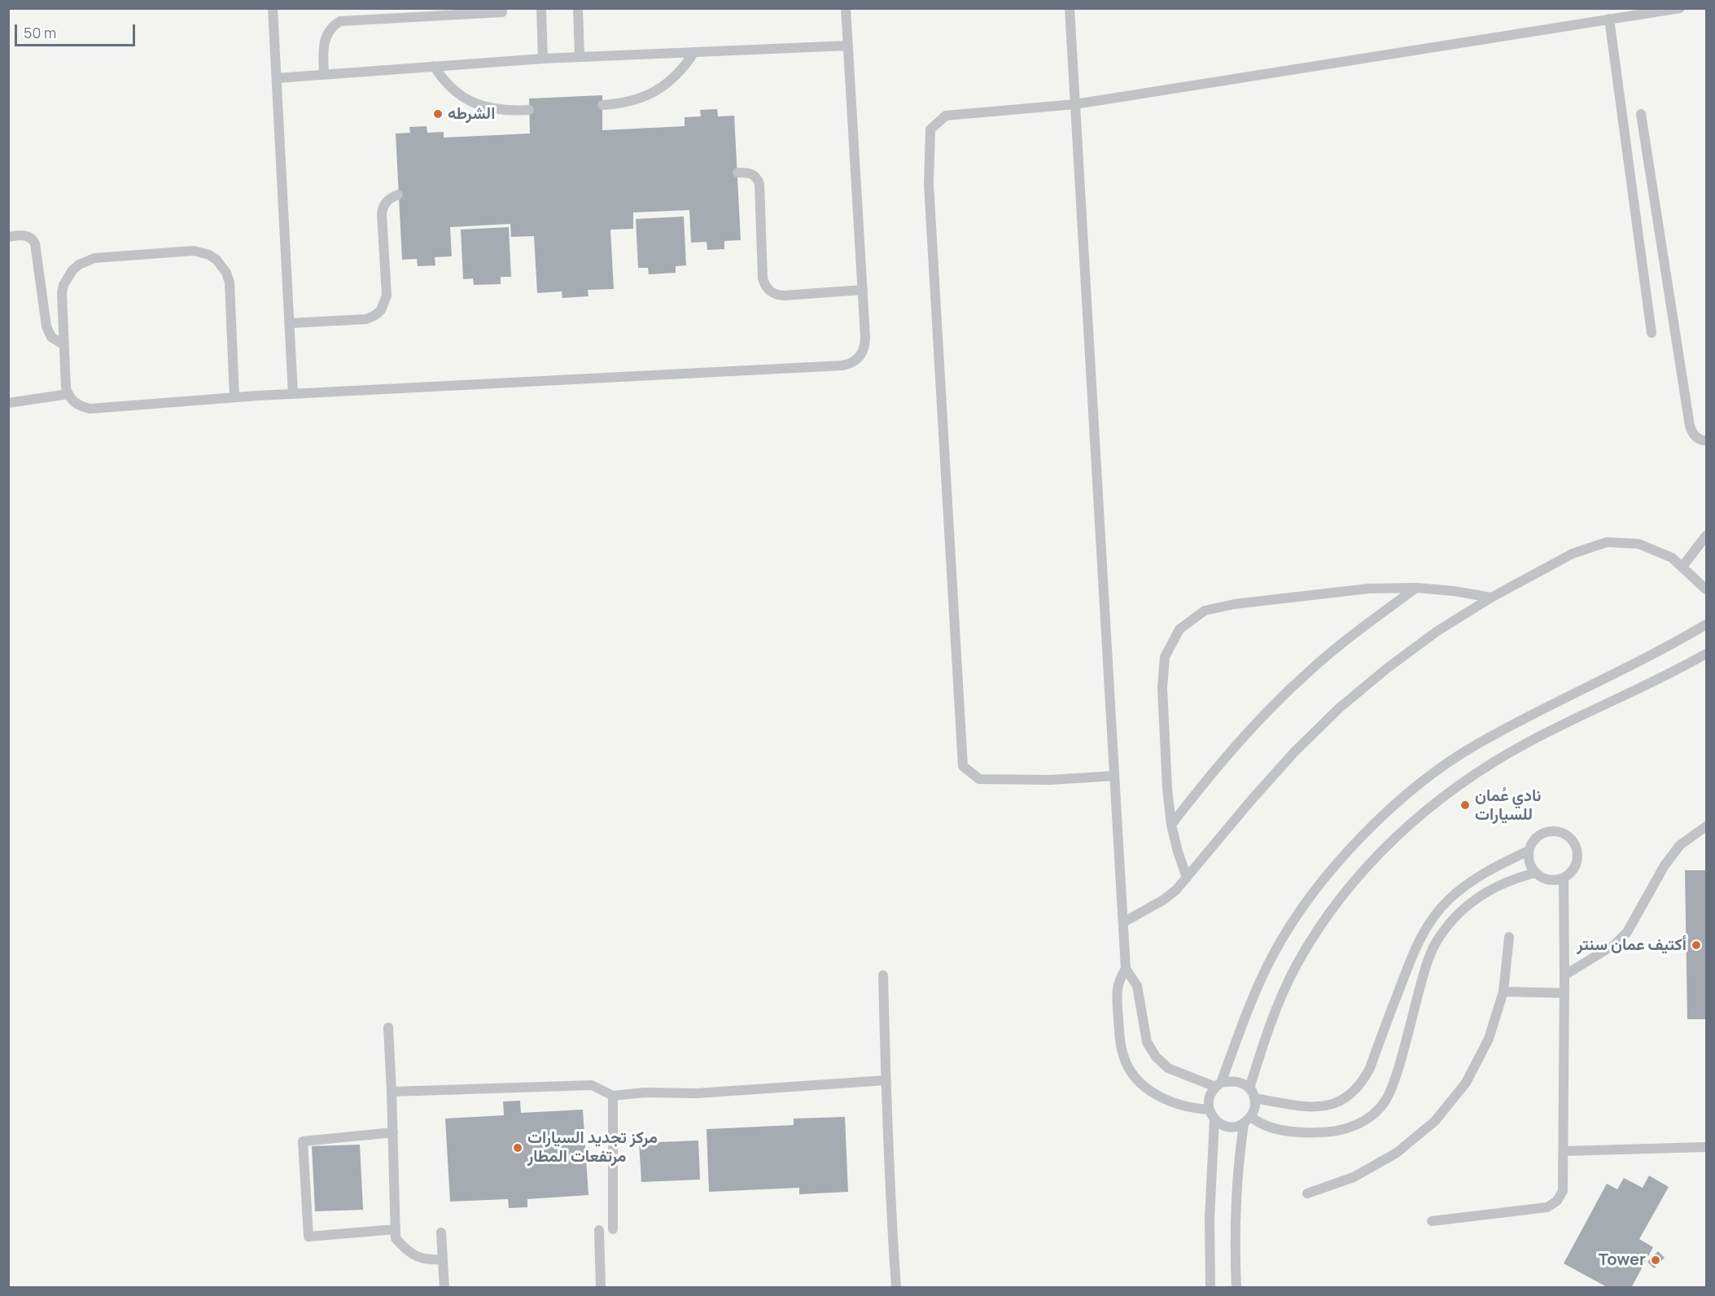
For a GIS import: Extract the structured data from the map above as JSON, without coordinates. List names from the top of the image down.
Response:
{
  "places": [
    "الشرطه",
    "نادي عُمان للسيارات",
    "أكتيف عمان سنتر",
    "مركز تجديد السيارات مرتفعات المطار",
    "Tower"
  ],
  "scale_bar": "50 m"
}
